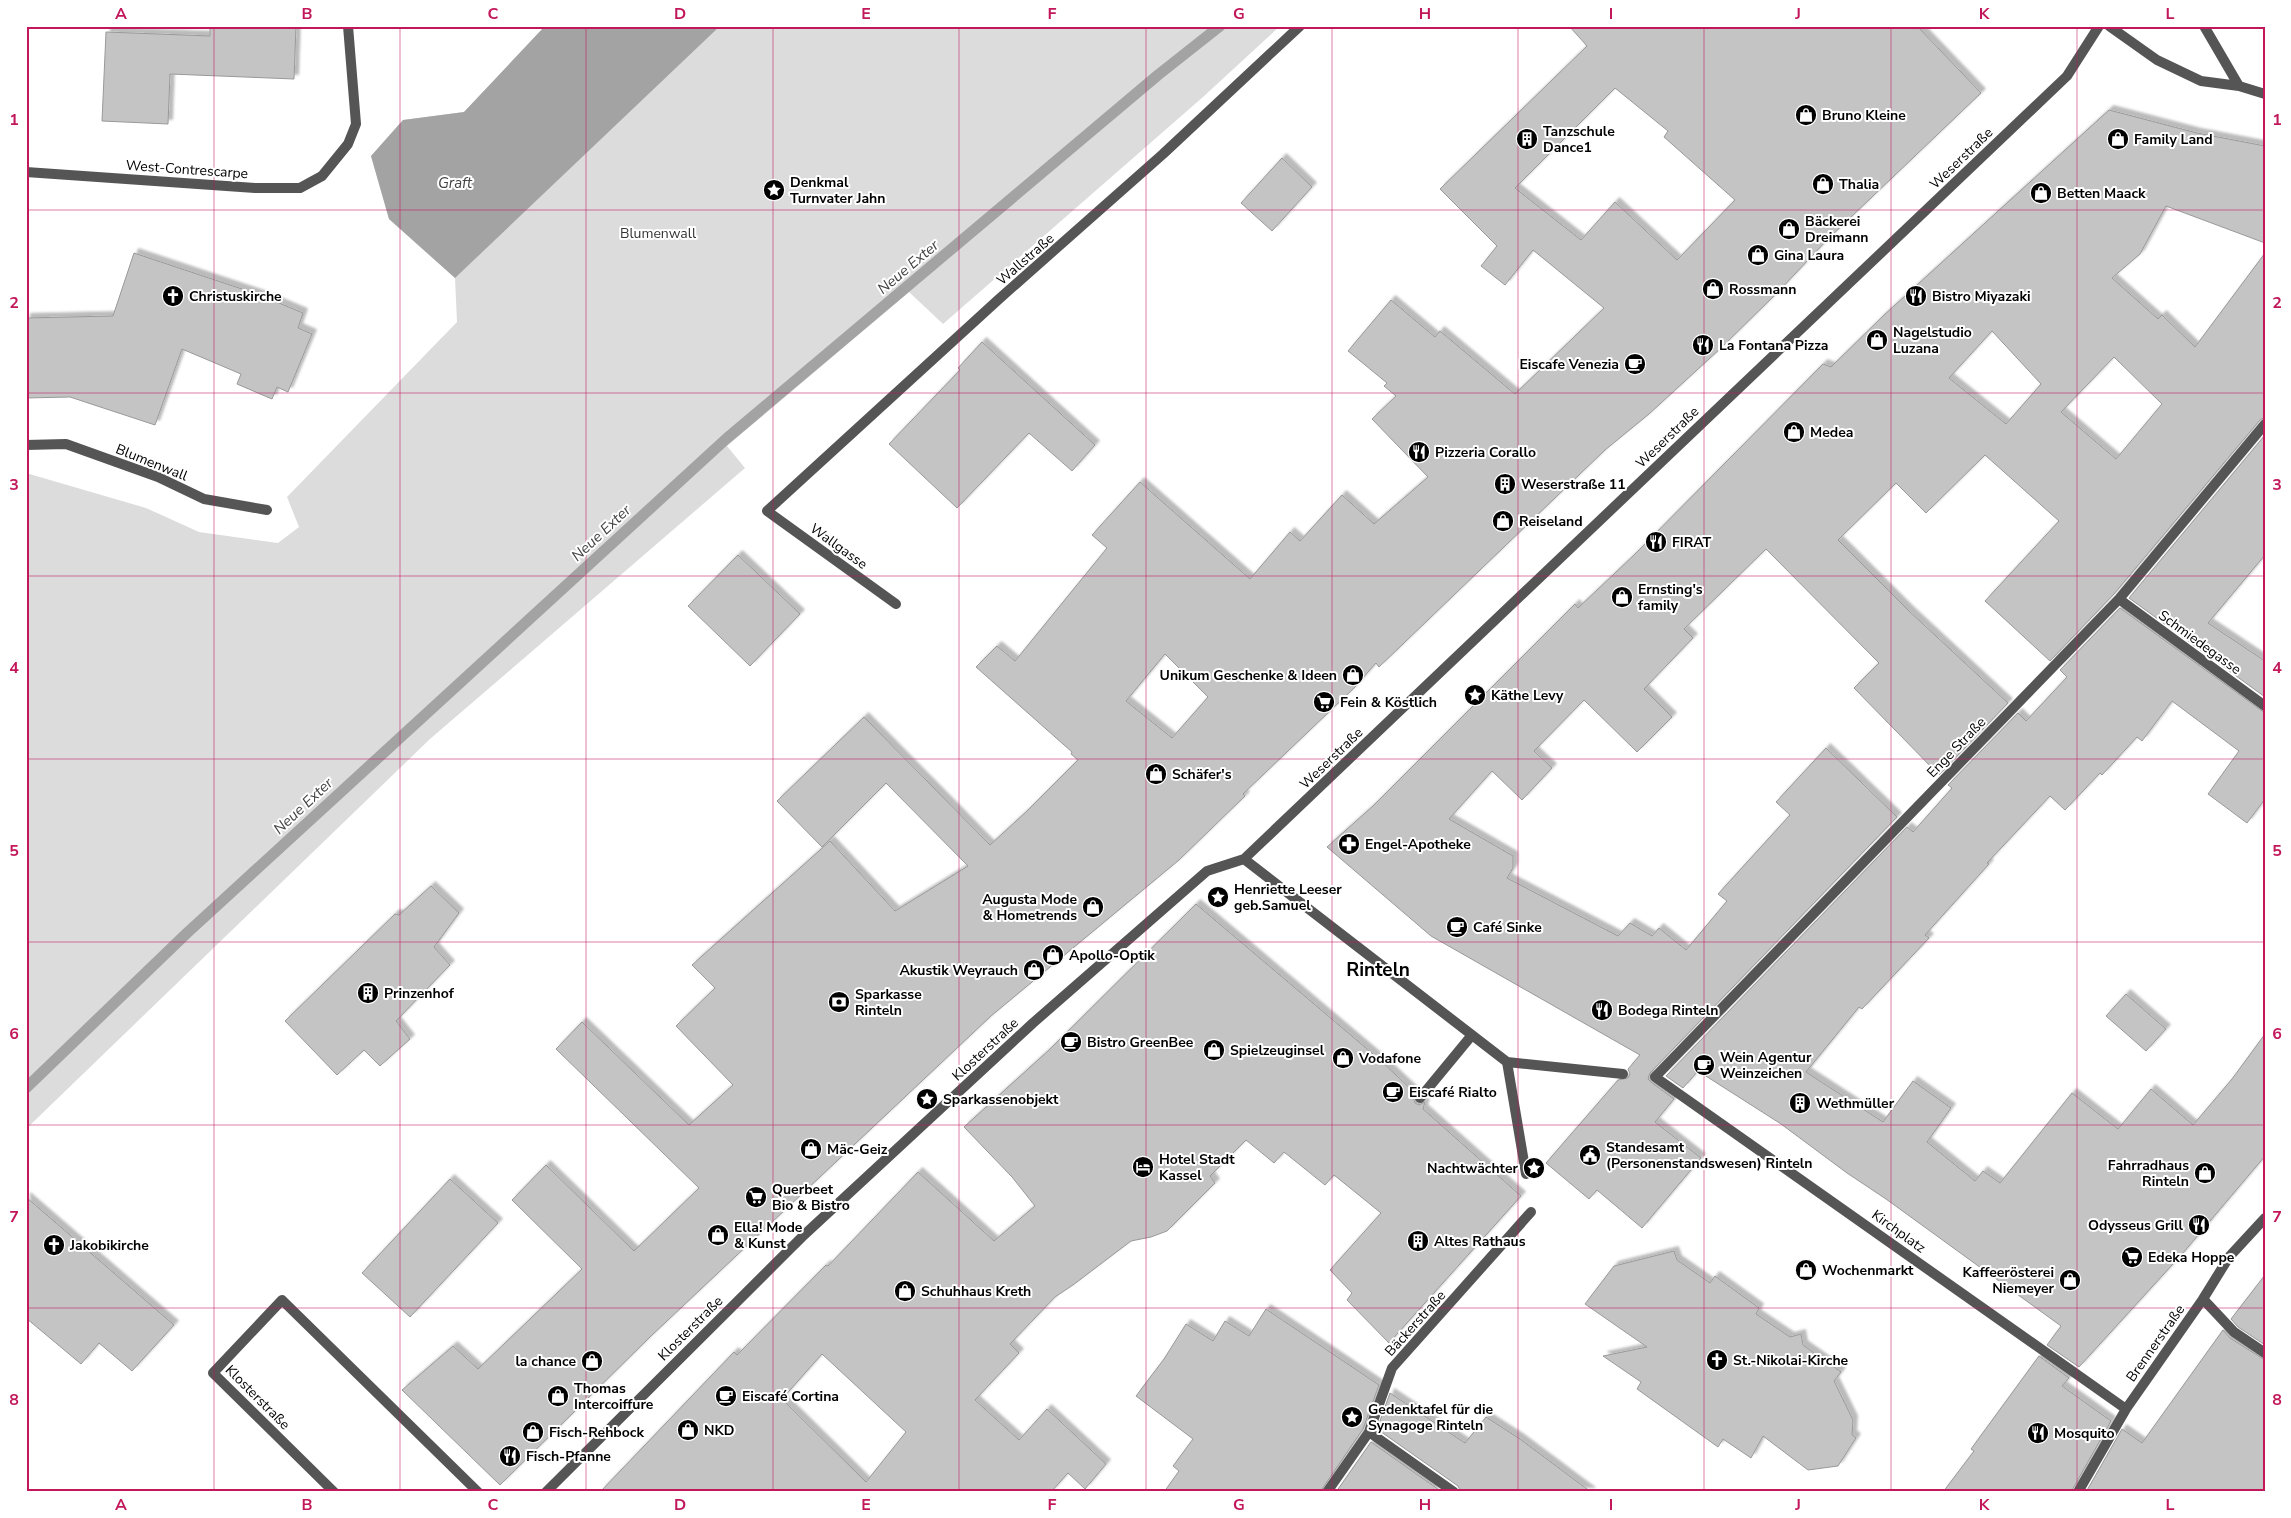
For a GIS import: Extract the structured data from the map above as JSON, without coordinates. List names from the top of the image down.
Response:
{
  "streets": {
    "street": [
      "Weserstraße",
      "West-Contrescarpe",
      "Wallstraße",
      "Blumenwall",
      "Wallgasse",
      "Schmiedegasse",
      "Enge Straße",
      "Klosterstraße",
      "Kirchplatz",
      "Bäckerstraße",
      "Brennerstraße"
    ]
  },
  "crossings": [
    ["Weserstraße", "Klosterstraße"],
    ["Wallstraße", "Wallgasse"],
    ["Schmiedegasse", "Enge Straße"],
    ["Enge Straße", "Kirchplatz"],
    ["Kirchplatz", "Brennerstraße"]
  ],
  "districts": ["Rinteln"],
  "water": ["Graft", "Neue Exter"],
  "parks": ["Blumenwall"],
  "places": {
    "shop": [
      "Bruno Kleine",
      "Family Land",
      "Thalia",
      "Betten Maack",
      "Bäckerei Dreimann",
      "Gina Laura",
      "Rossmann",
      "Nagelstudio Luzana",
      "Medea",
      "Reiseland",
      "Ernsting's family",
      "Unikum Geschenke & Ideen",
      "Schäfer's",
      "Augusta Mode & Hometrends",
      "Apollo-Optik",
      "Akustik Weyrauch",
      "Spielzeuginsel",
      "Vodafone",
      "Mäc-Geiz",
      "Fahrradhaus Rinteln",
      "Ella! Mode & Kunst",
      "Wochenmarkt",
      "Kaffeerösterei Niemeyer",
      "Schuhhaus Kreth",
      "la chance",
      "Thomas Intercoiffure",
      "NKD",
      "Fisch-Rehbock"
    ],
    "building": [
      "Tanzschule Dance1",
      "Weserstraße 11",
      "Prinzenhof",
      "Wethmüller",
      "Altes Rathaus"
    ],
    "place": [
      "Denkmal Turnvater Jahn",
      "Käthe Levy",
      "Henriette Leeser geb.Samuel",
      "Sparkassenobjekt",
      "Nachtwächter",
      "Gedenktafel für die Synagoge Rinteln"
    ],
    "church": ["Christuskirche", "Jakobikirche", "St.-Nikolai-Kirche"],
    "restaurant": [
      "Bistro Miyazaki",
      "La Fontana Pizza",
      "Pizzeria Corallo",
      "FIRAT",
      "Bodega Rinteln",
      "Odysseus Grill",
      "Mosquito",
      "Fisch-Pfanne"
    ],
    "cafe": [
      "Eiscafe Venezia",
      "Café Sinke",
      "Bistro GreenBee",
      "Wein Agentur Weinzeichen",
      "Eiscafé Rialto",
      "Eiscafé Cortina"
    ],
    "supermarket": ["Fein & Köstlich", "Querbeet Bio & Bistro", "Edeka Hoppe"],
    "pharmacy": ["Engel-Apotheke"],
    "bank": ["Sparkasse Rinteln"],
    "public building": ["Standesamt (Personenstandswesen) Rinteln"],
    "hotel": ["Hotel Stadt Kassel"]
  },
  "grid": {
    "columns": [
      "A",
      "B",
      "C",
      "D",
      "E",
      "F",
      "G",
      "H",
      "I",
      "J",
      "K",
      "L"
    ],
    "rows": [
      "1",
      "2",
      "3",
      "4",
      "5",
      "6",
      "7",
      "8"
    ]
  }
}
